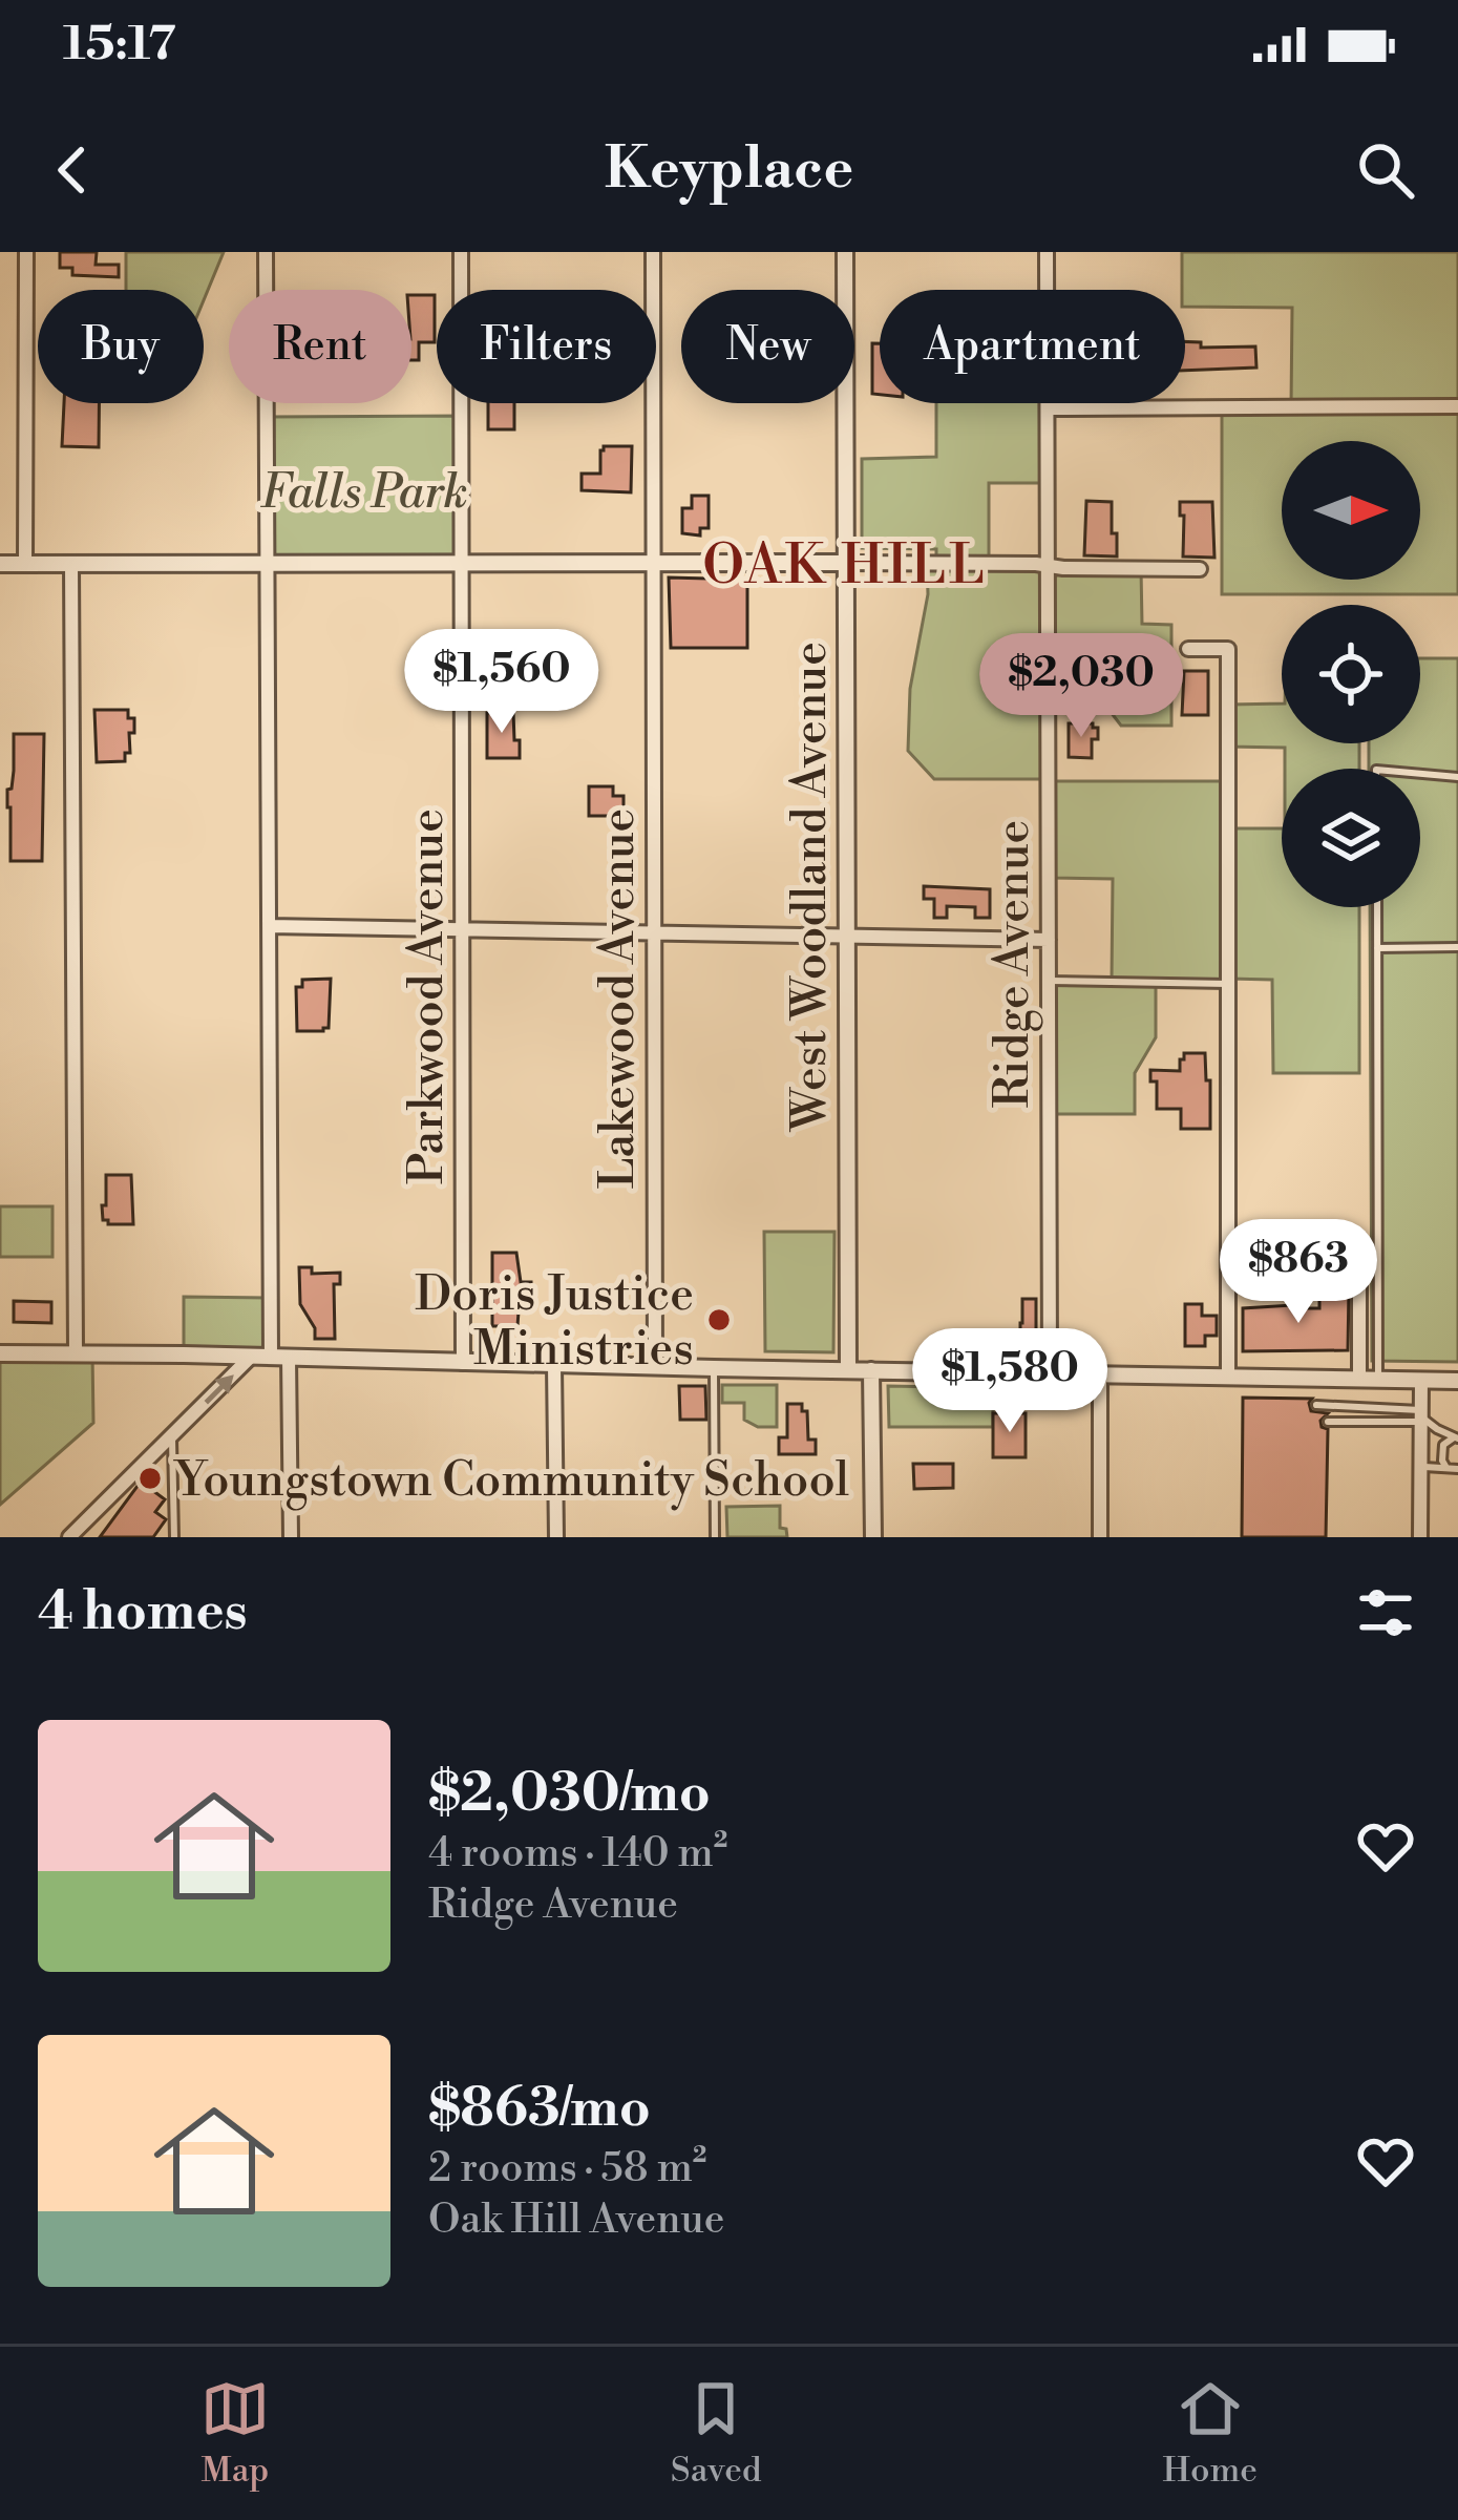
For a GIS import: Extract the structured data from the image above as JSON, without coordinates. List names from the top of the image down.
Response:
{
  "streets": {
    "street": [
      "West Woodland Avenue",
      "Ridge Avenue",
      "Parkwood Avenue",
      "Lakewood Avenue"
    ]
  },
  "districts": ["OAK HILL"],
  "parks": ["Falls Park"],
  "places": ["Doris Justice Ministries", "Youngstown Community School"],
  "north": "right",
  "page": {
    "status": "15:17",
    "header": "Keyplace",
    "chip": [
      "Buy",
      "Rent",
      "Filters",
      "New",
      "Apartment"
    ],
    "price": [
      "$1,560",
      "$2,030",
      "$863",
      "$1,580"
    ],
    "heading": "4 homes",
    "list": [
      {
        "name": "$2,030/mo",
        "note": "4 rooms · 140 m² · Ridge Avenue"
      },
      {
        "name": "$863/mo",
        "note": "2 rooms · 58 m² · Oak Hill Avenue"
      }
    ],
    "tabs": ["Map", "Saved", "Home"]
  }
}
